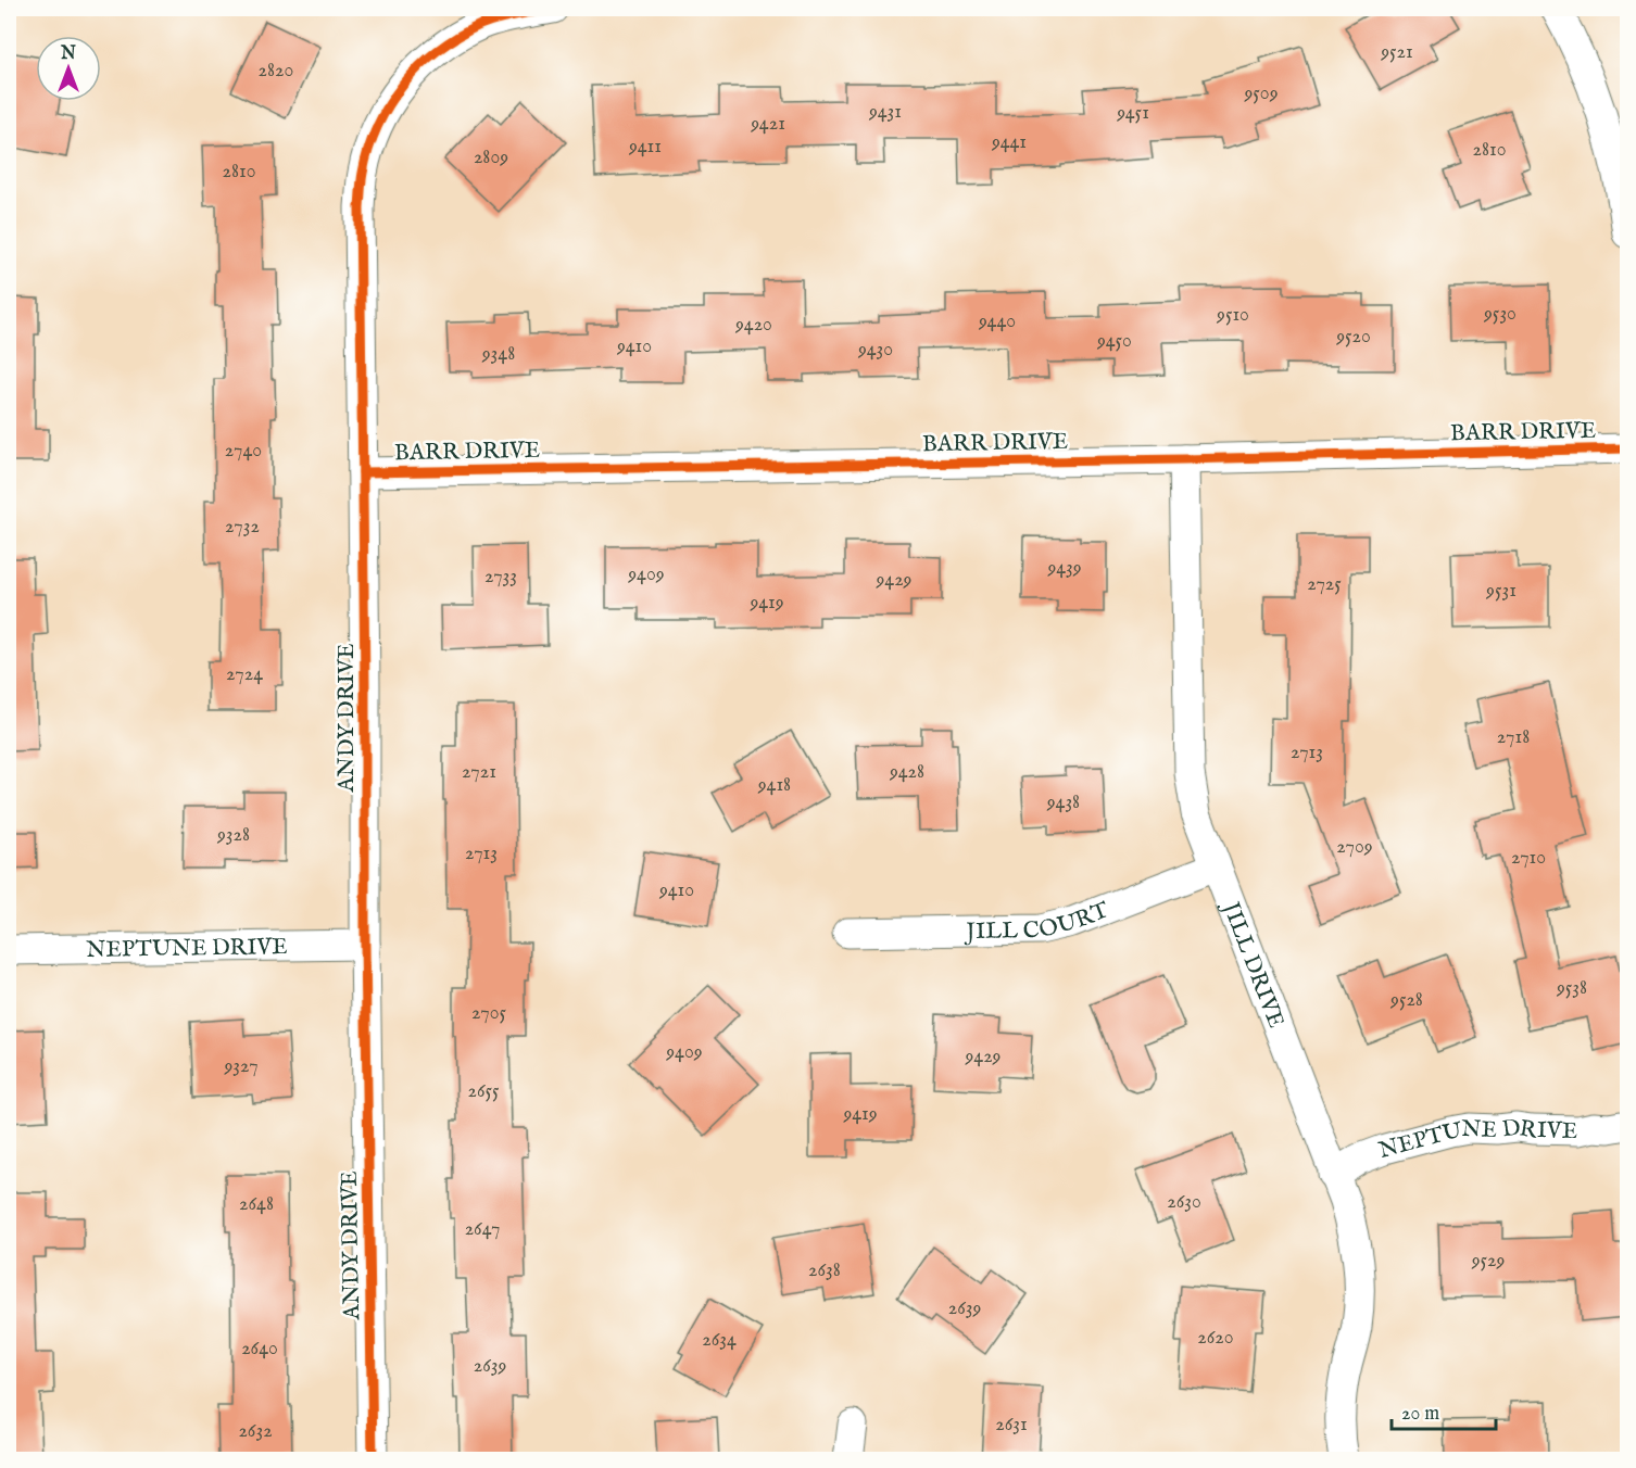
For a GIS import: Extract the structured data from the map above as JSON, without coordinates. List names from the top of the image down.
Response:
{
  "streets": {
    "street": [
      "BARR DRIVE",
      "ANDY DRIVE",
      "JILL COURT",
      "NEPTUNE DRIVE",
      "JILL DRIVE"
    ]
  },
  "crossings": [
    ["BARR DRIVE", "ANDY DRIVE"],
    ["BARR DRIVE", "JILL DRIVE"],
    ["ANDY DRIVE", "NEPTUNE DRIVE"],
    ["JILL COURT", "JILL DRIVE"],
    ["NEPTUNE DRIVE", "JILL DRIVE"]
  ],
  "house_numbers": [
    "9521",
    "2820",
    "9509",
    "9431",
    "9451",
    "9421",
    "9441",
    "9411",
    "2810",
    "2809",
    "2810",
    "9530",
    "9510",
    "9440",
    "9420",
    "9520",
    "9450",
    "9410",
    "9430",
    "9348",
    "2740",
    "2732",
    "9439",
    "9409",
    "2733",
    "9429",
    "2725",
    "9531",
    "9419",
    "2724",
    "2718",
    "2713",
    "2721",
    "9428",
    "9418",
    "9438",
    "9328",
    "2709",
    "2713",
    "2710",
    "9410",
    "9538",
    "9528",
    "2705",
    "9409",
    "9429",
    "9327",
    "2655",
    "9419",
    "2630",
    "2648",
    "2647",
    "9529",
    "2638",
    "2639",
    "2620",
    "2634",
    "2640",
    "2639",
    "2631",
    "2632"
  ],
  "scale_bar": "20 m",
  "north": "top"
}
